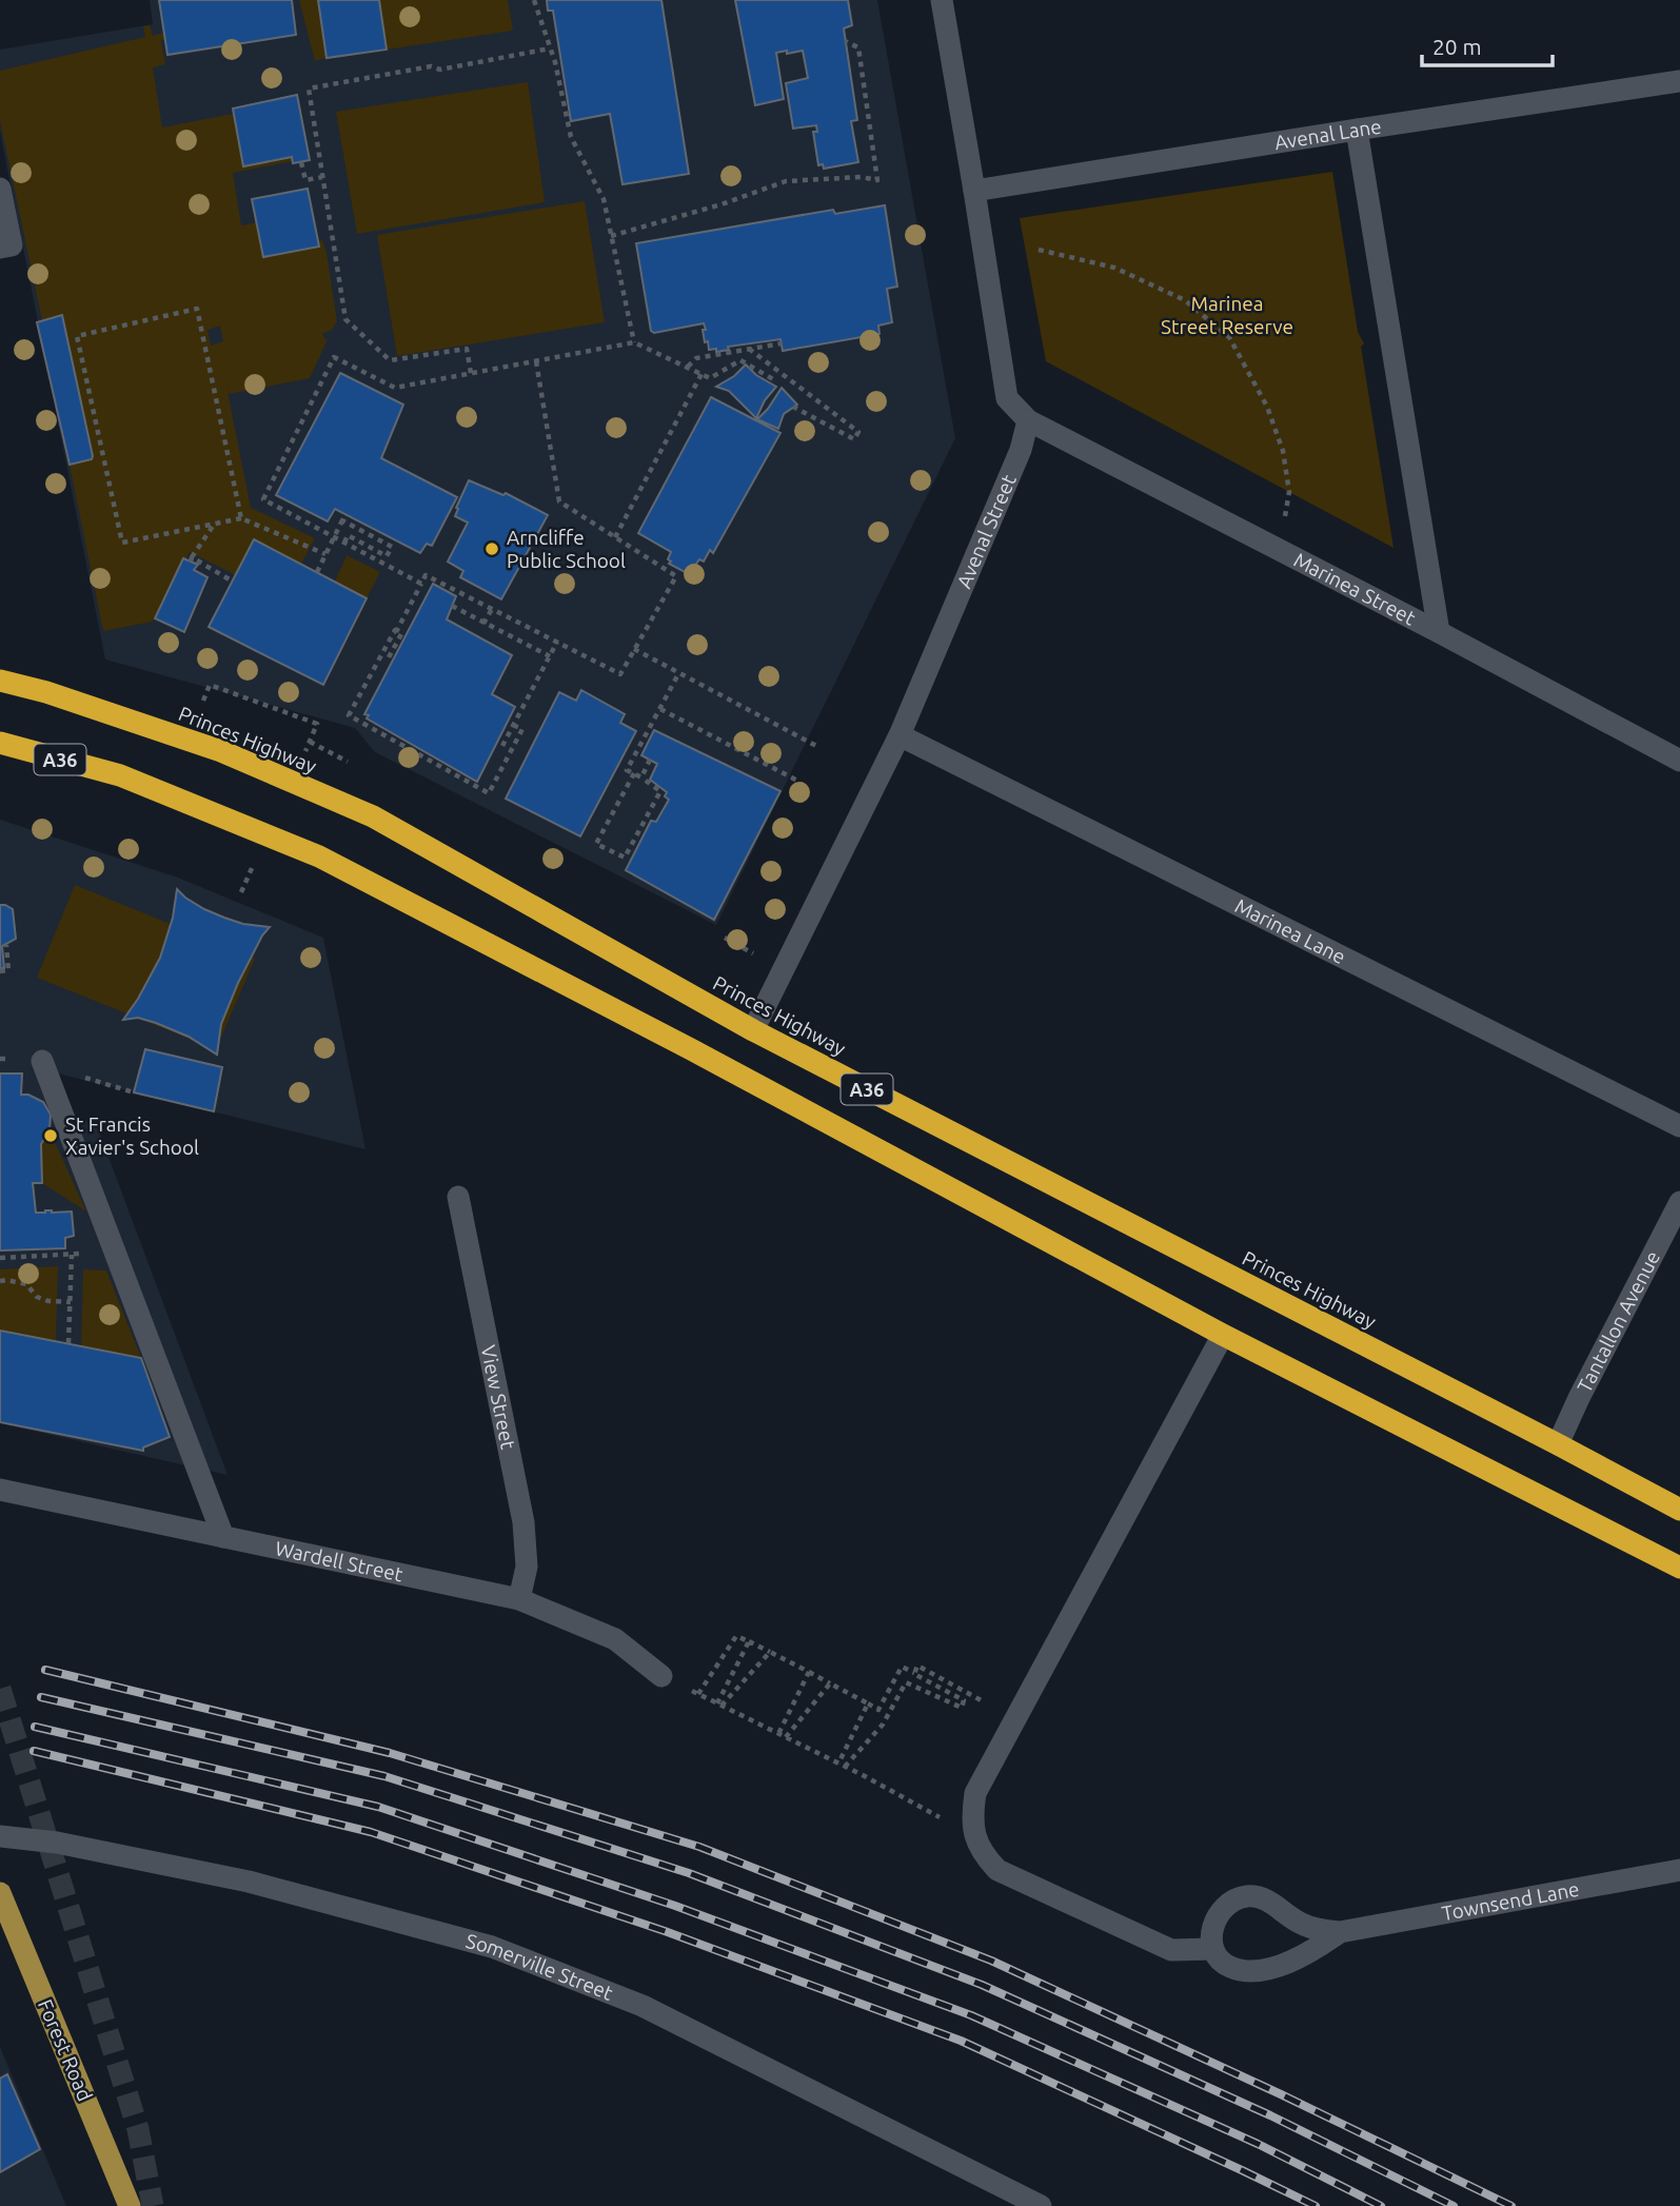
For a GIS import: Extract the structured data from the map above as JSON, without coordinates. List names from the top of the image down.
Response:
{
  "streets": {
    "highway": ["Princes Highway", "A36"],
    "main road": ["Forest Road"],
    "street": [
      "Avenal Lane",
      "Avenal Street",
      "Marinea Street",
      "Marinea Lane",
      "Tantallon Avenue",
      "View Street",
      "Wardell Street",
      "Townsend Lane",
      "Somerville Street"
    ]
  },
  "crossings": [
    ["Avenal Street", "Marinea Street"],
    ["Avenal Street", "Princes Highway"],
    ["Avenal Street", "Marinea Lane"],
    ["Princes Highway", "Tantallon Avenue"],
    ["View Street", "Wardell Street"]
  ],
  "parks": ["Marinea Street Reserve"],
  "places": ["Arncliffe Public School", "St Francis Xavier's School"],
  "scale_bar": "20 m"
}
